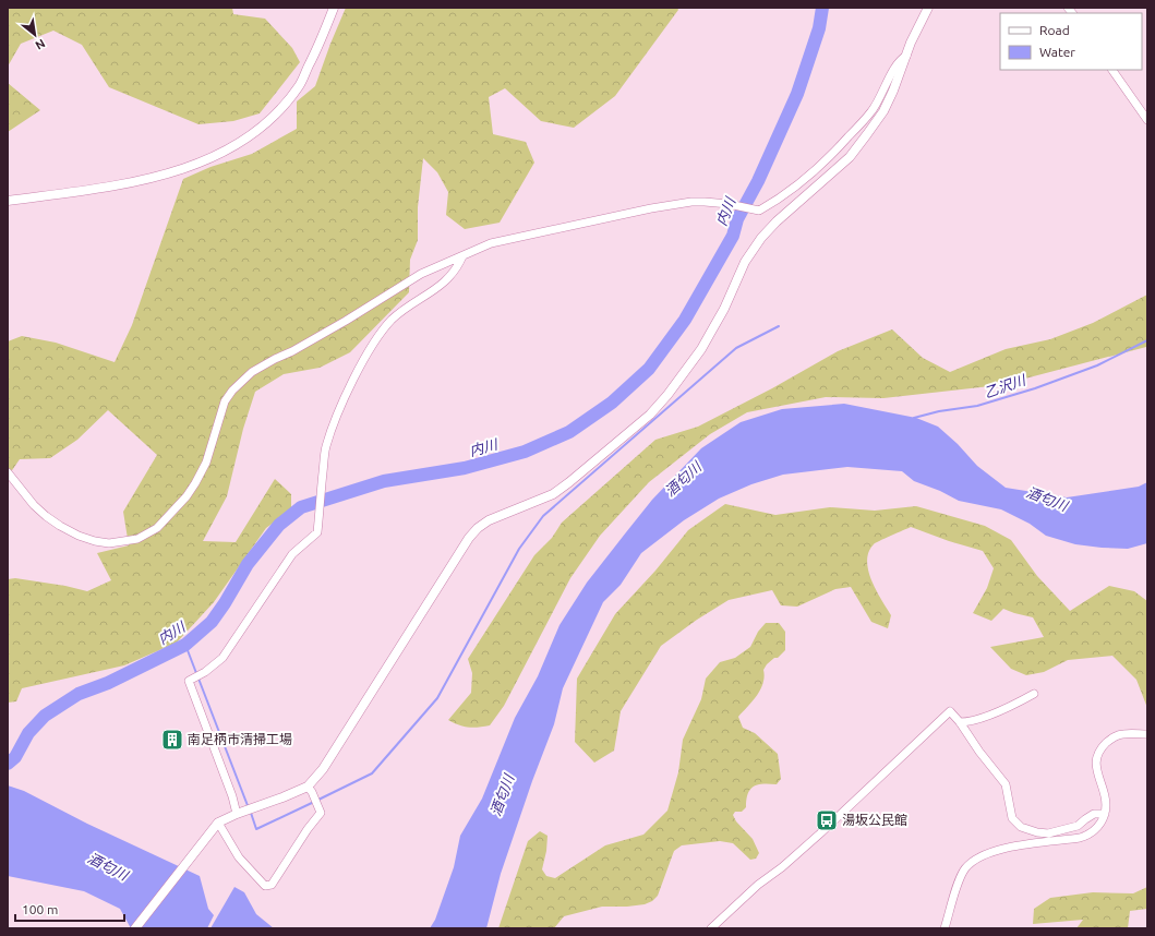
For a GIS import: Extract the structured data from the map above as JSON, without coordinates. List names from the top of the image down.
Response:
{
  "water": ["内川", "乙沢川", "酒匂川"],
  "places": {
    "building": ["南足柄市清掃工場"],
    "bus stop": ["湯坂公民館"]
  },
  "legend": ["Road", "Water"],
  "scale_bar": "100 m",
  "north": "bottom right"
}
